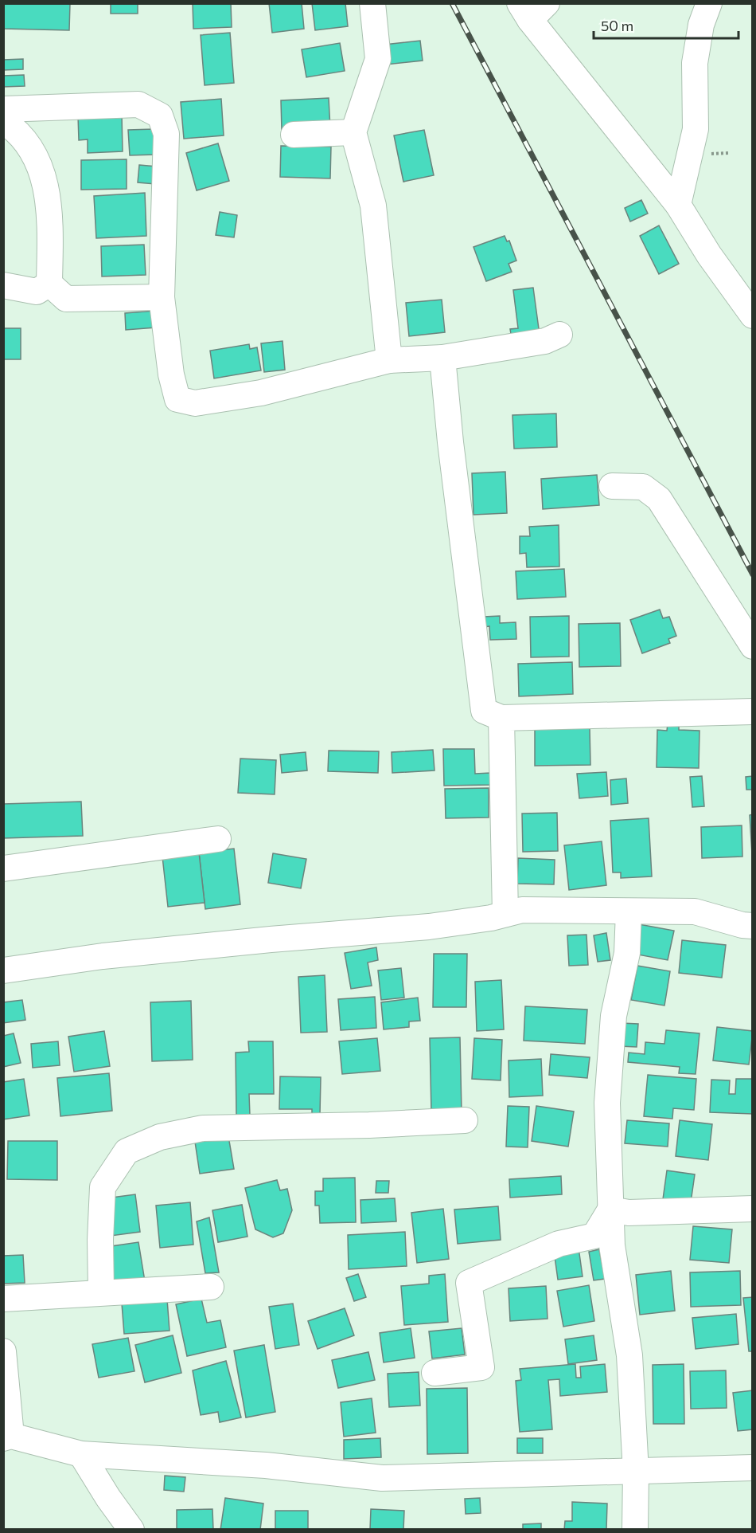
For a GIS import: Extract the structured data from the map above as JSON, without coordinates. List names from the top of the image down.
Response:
{
  "scale_bar": "50 m"
}
